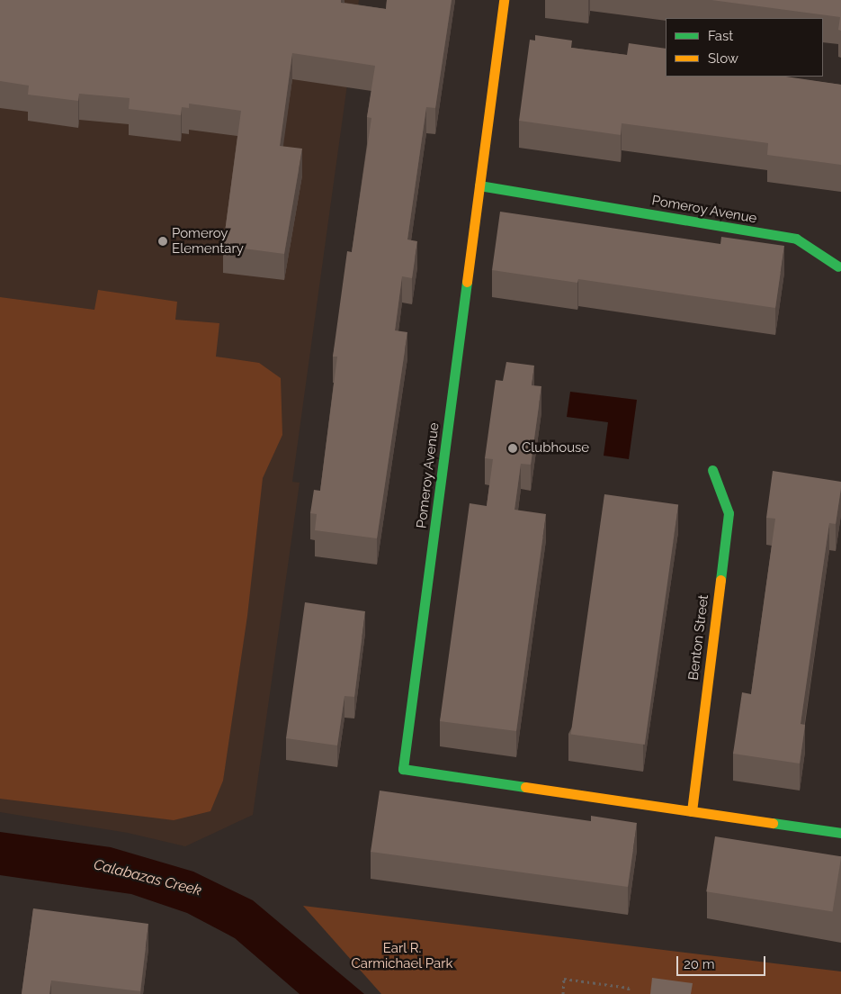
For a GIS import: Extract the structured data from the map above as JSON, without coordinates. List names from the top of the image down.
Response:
{
  "streets": {
    "street": ["Pomeroy Avenue", "Benton Street"]
  },
  "crossings": [
    ["Pomeroy Avenue", "Benton Street"]
  ],
  "water": ["Calabazas Creek"],
  "parks": ["Earl R. Carmichael Park"],
  "places": ["Pomeroy Elementary", "Clubhouse"],
  "legend": ["Fast", "Slow"],
  "scale_bar": "20 m"
}
